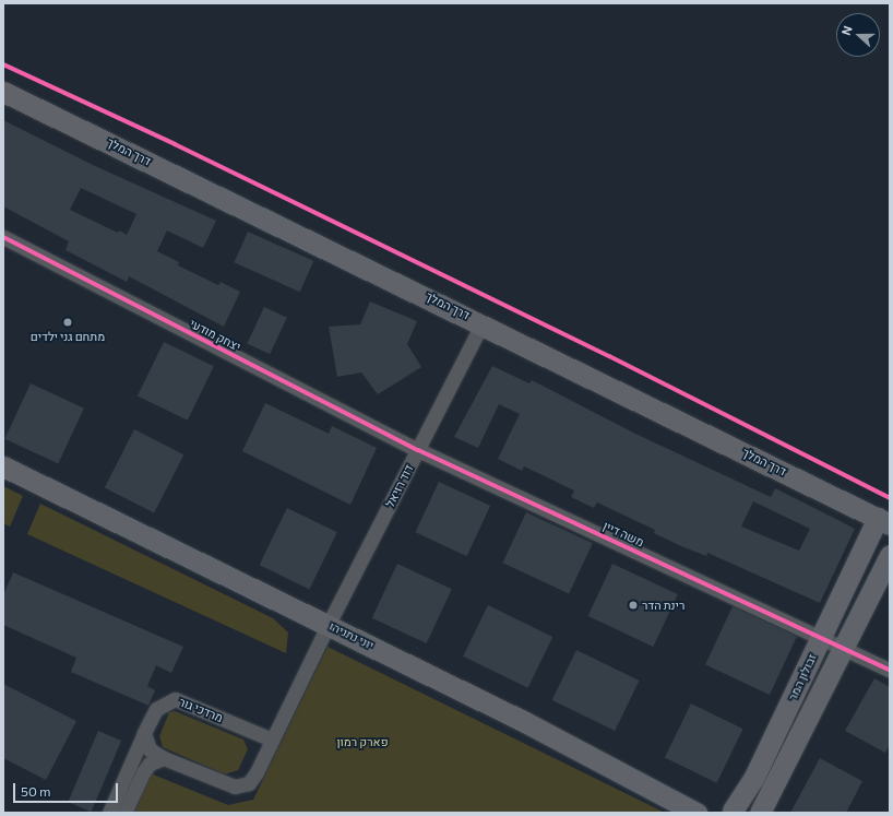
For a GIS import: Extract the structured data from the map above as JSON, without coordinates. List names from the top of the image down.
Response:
{
  "streets": {
    "street": [
      "דרך המלך",
      "יצחק מודעי",
      "דוד רזיאל",
      "משה דיין",
      "יוני נתניהו",
      "זבולון המר",
      "מרדכי גור"
    ]
  },
  "crossings": [
    ["דרך המלך", "דוד רזיאל"],
    ["דרך המלך", "זבולון המר"],
    ["יצחק מודעי", "דוד רזיאל"],
    ["יצחק מודעי", "משה דיין"],
    ["דוד רזיאל", "משה דיין"],
    ["דוד רזיאל", "יוני נתניהו"],
    ["משה דיין", "זבולון המר"]
  ],
  "parks": ["פארק רמון"],
  "places": ["מתחם גני ילדים", "רינת הדר"],
  "scale_bar": "50 m",
  "north": "left"
}
